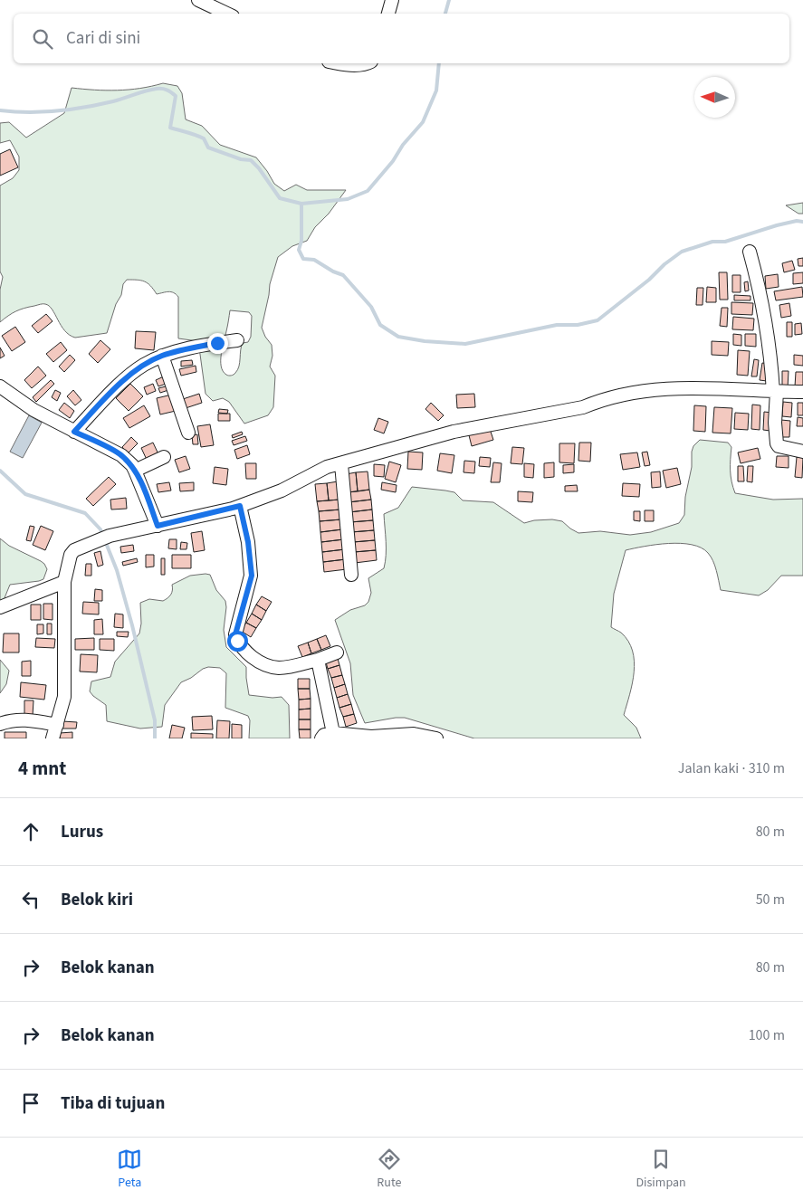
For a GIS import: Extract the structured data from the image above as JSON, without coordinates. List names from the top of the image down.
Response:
{
  "north": "left",
  "page": {
    "search": "Cari di sini",
    "heading": ["4 mnt", "Jalan kaki · 310 m"],
    "list": [
      ["Lurus", "80 m"],
      ["Belok kiri", "50 m"],
      ["Belok kanan", "80 m"],
      ["Belok kanan", "100 m"],
      "Tiba di tujuan"
    ],
    "nav": ["Peta", "Rute", "Disimpan"]
  }
}
